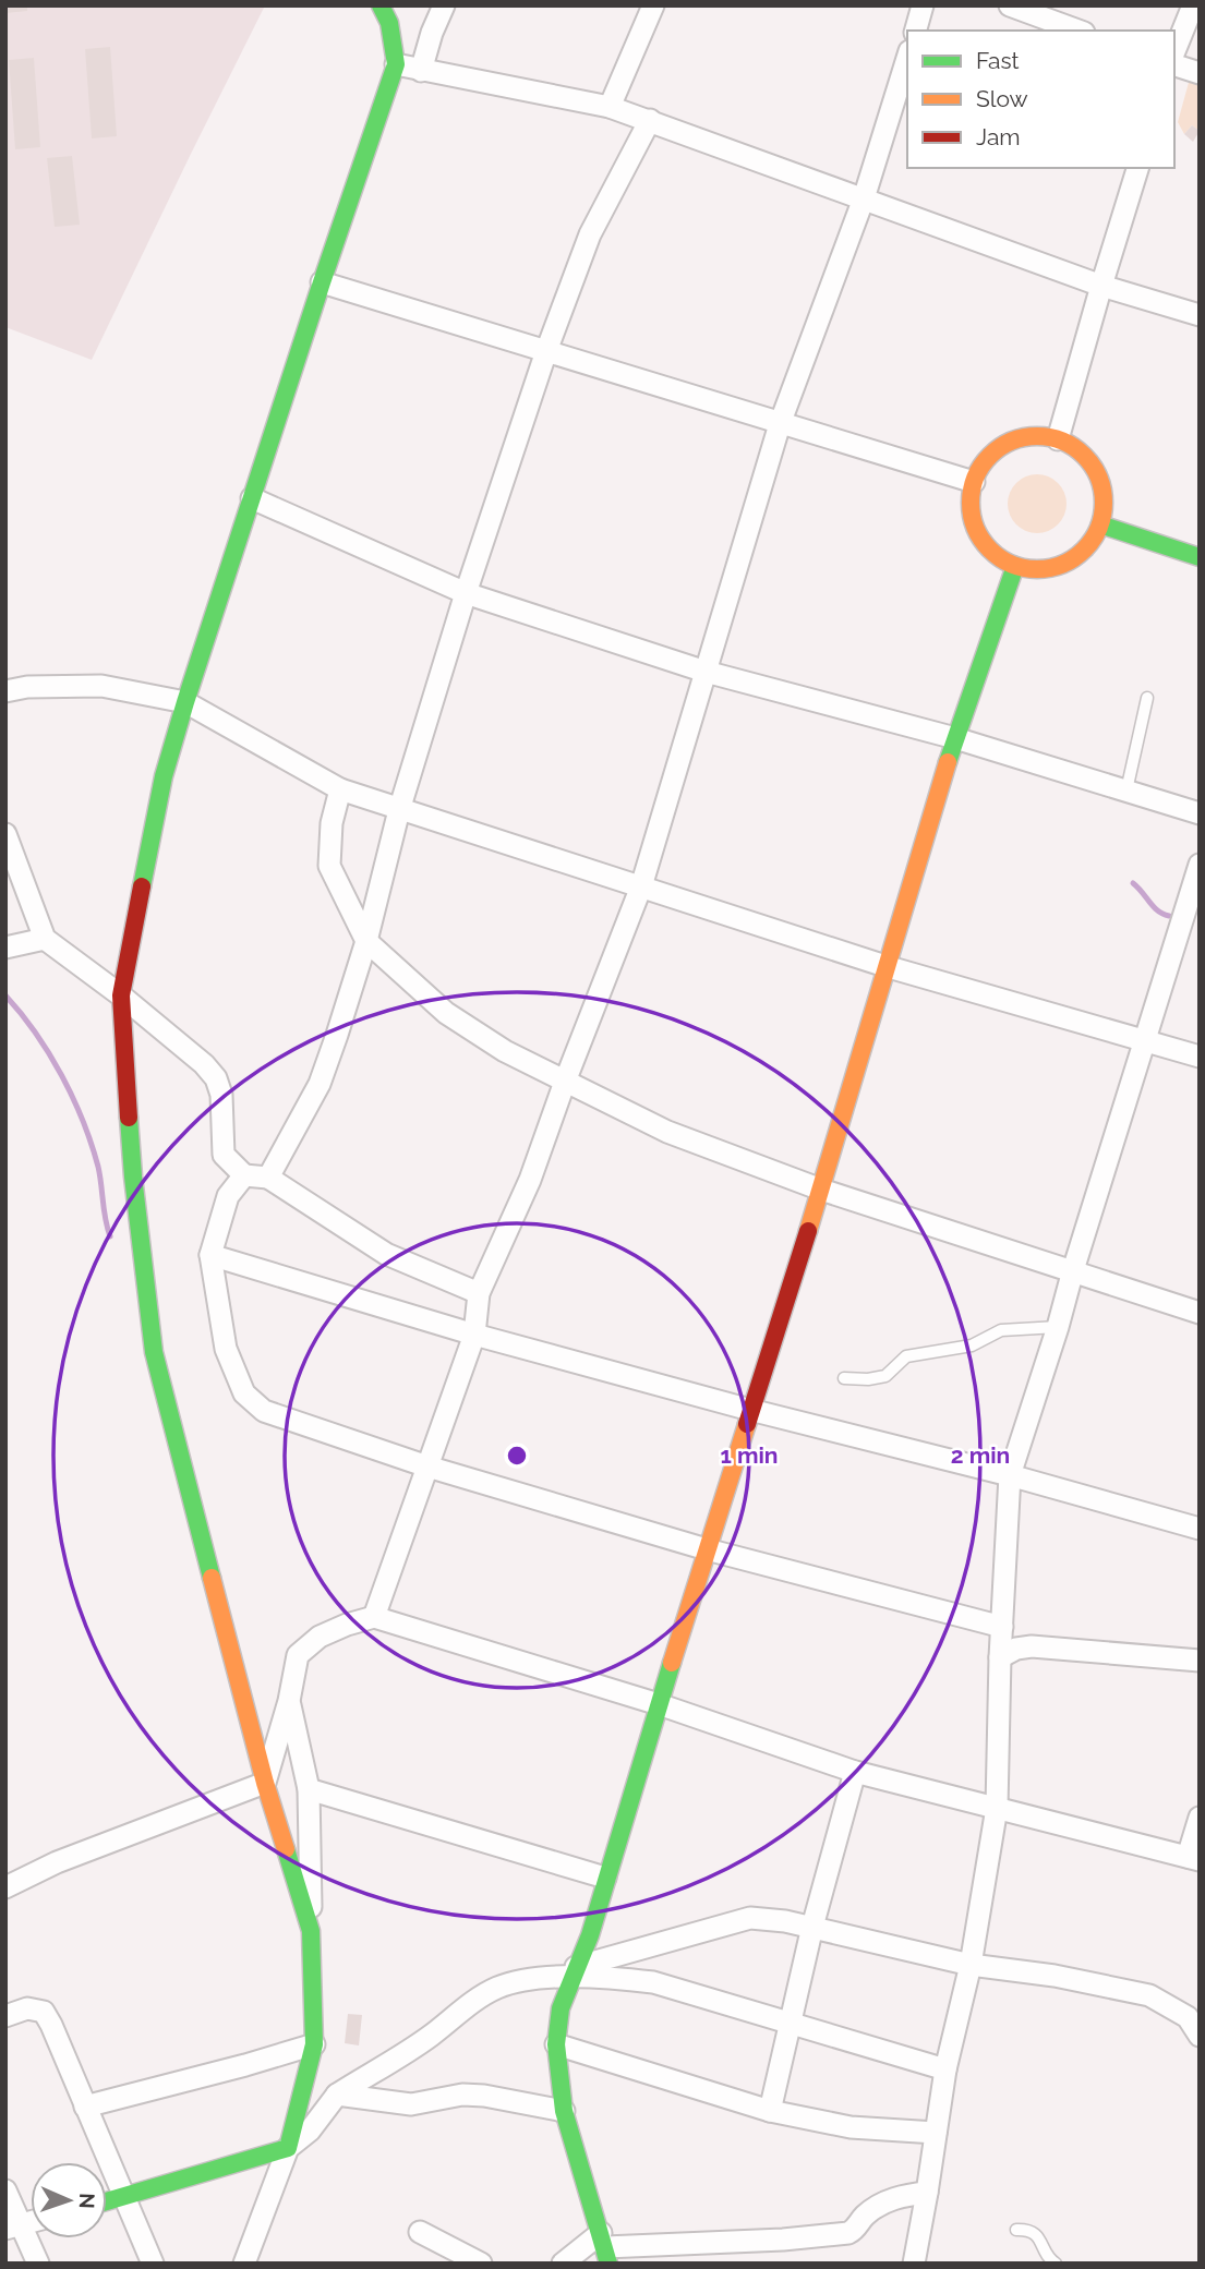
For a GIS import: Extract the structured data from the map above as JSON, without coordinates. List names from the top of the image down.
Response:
{
  "legend": ["Fast", "Slow", "Jam"],
  "north": "right",
  "rings": ["1 min", "2 min"]
}
